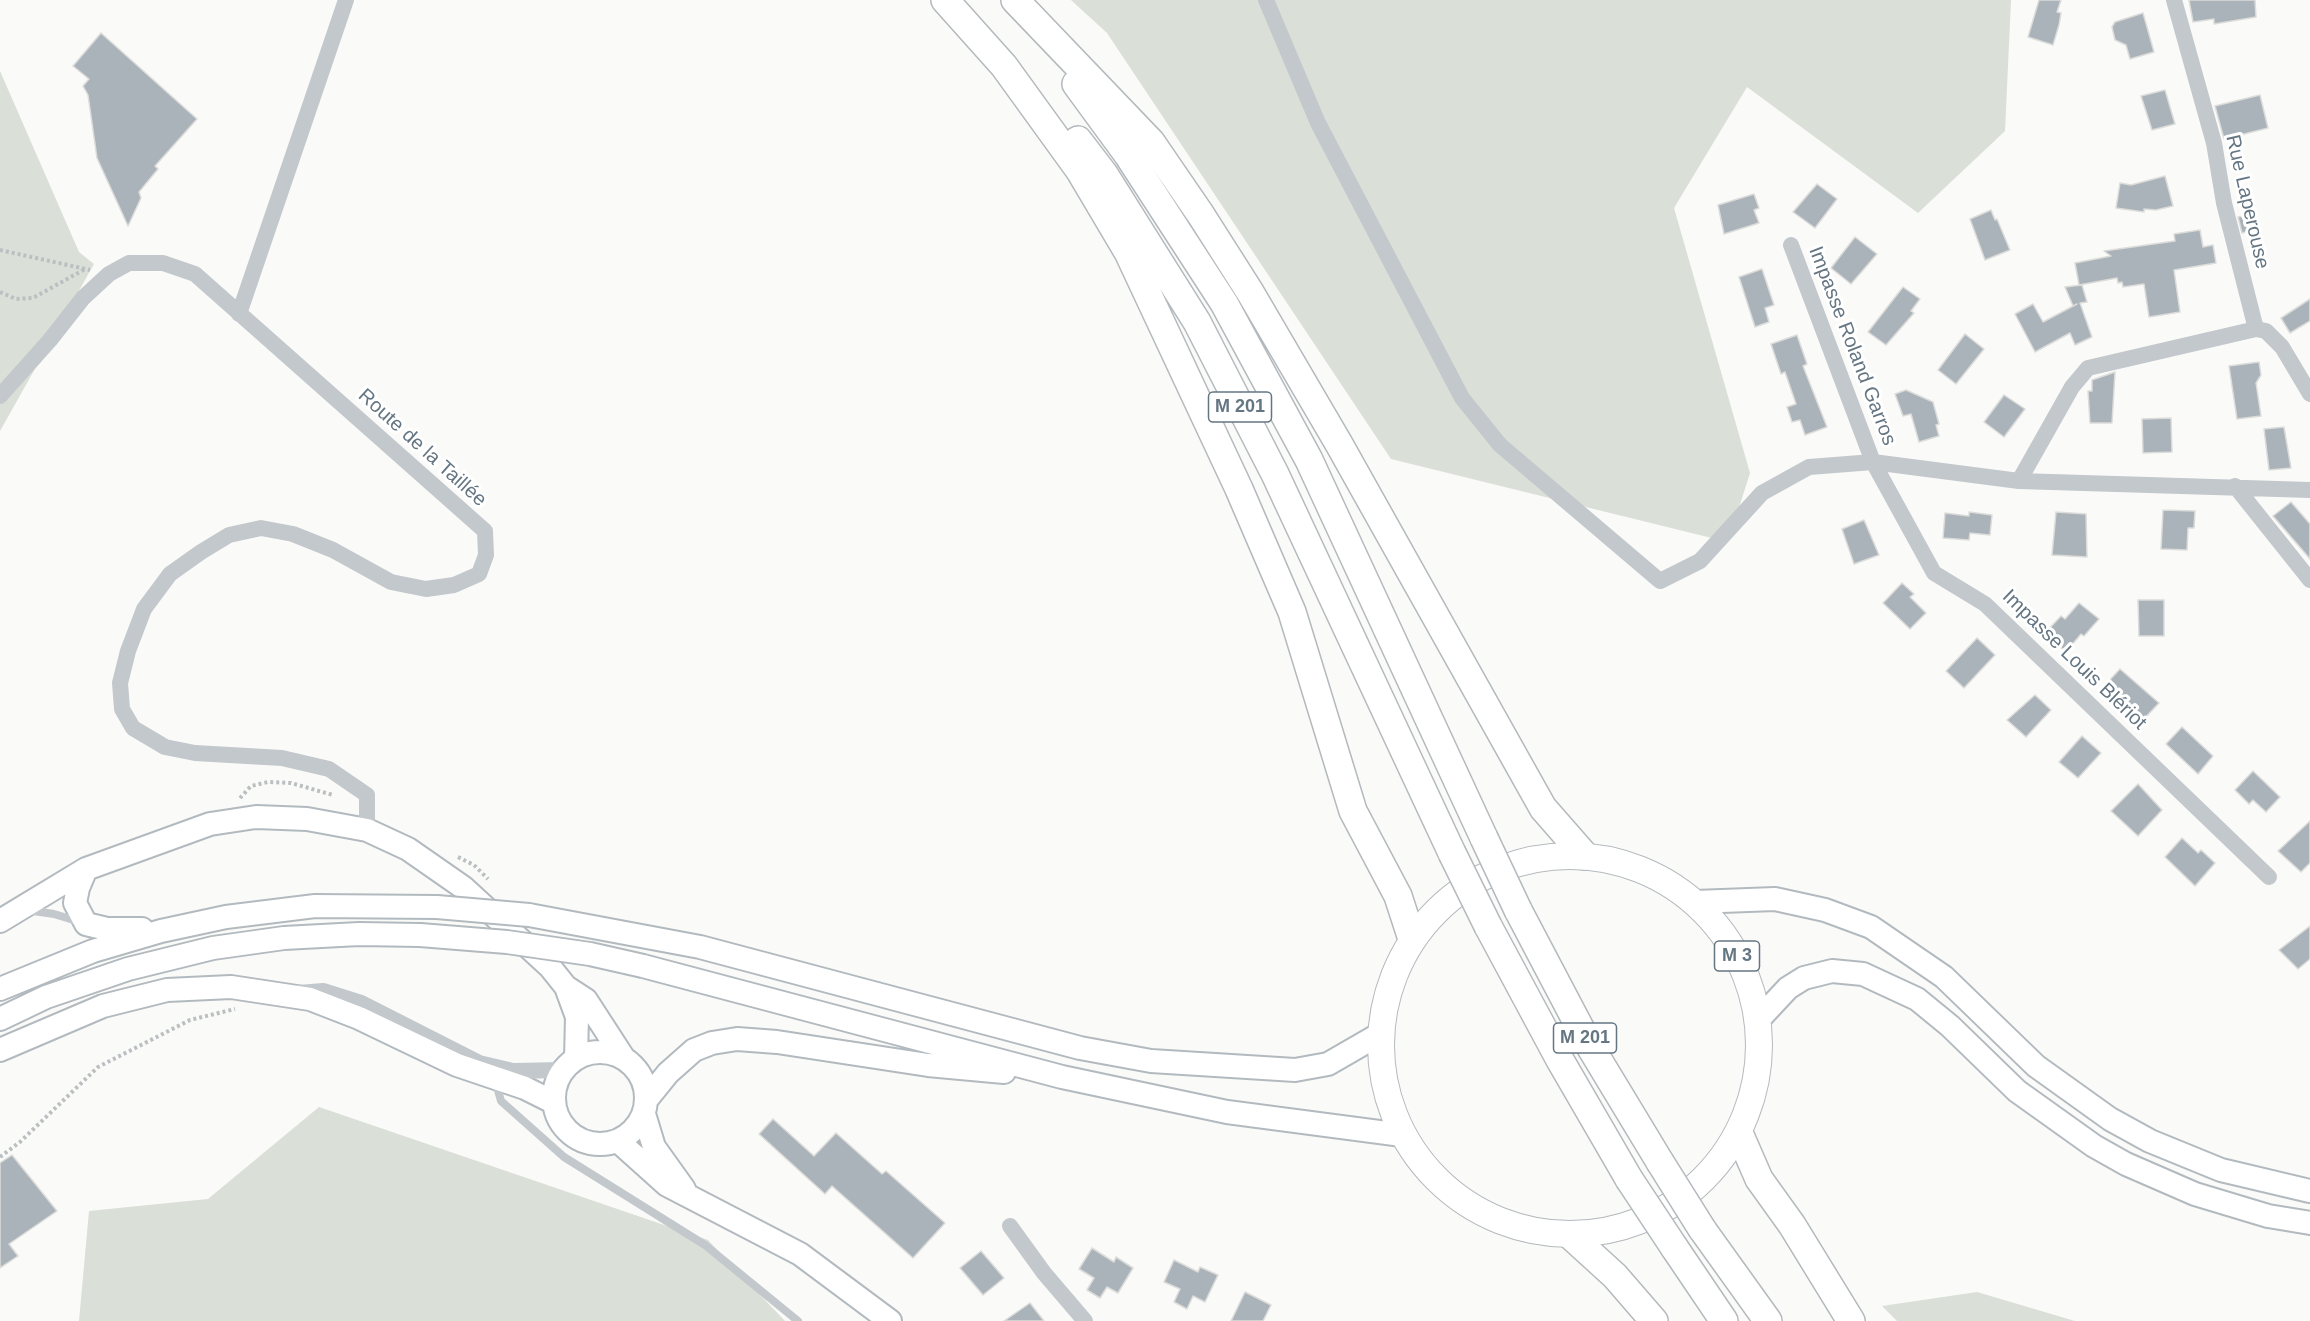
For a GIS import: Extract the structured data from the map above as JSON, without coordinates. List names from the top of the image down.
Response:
{
  "streets": {
    "highway": ["M 201"],
    "main road": ["M 3"],
    "street": [
      "Rue Laperouse",
      "Impasse Roland Garros",
      "Route de la Taillée",
      "Impasse Louis Blériot"
    ]
  },
  "crossings": [
    ["Impasse Roland Garros", "Impasse Louis Blériot"]
  ]
}
